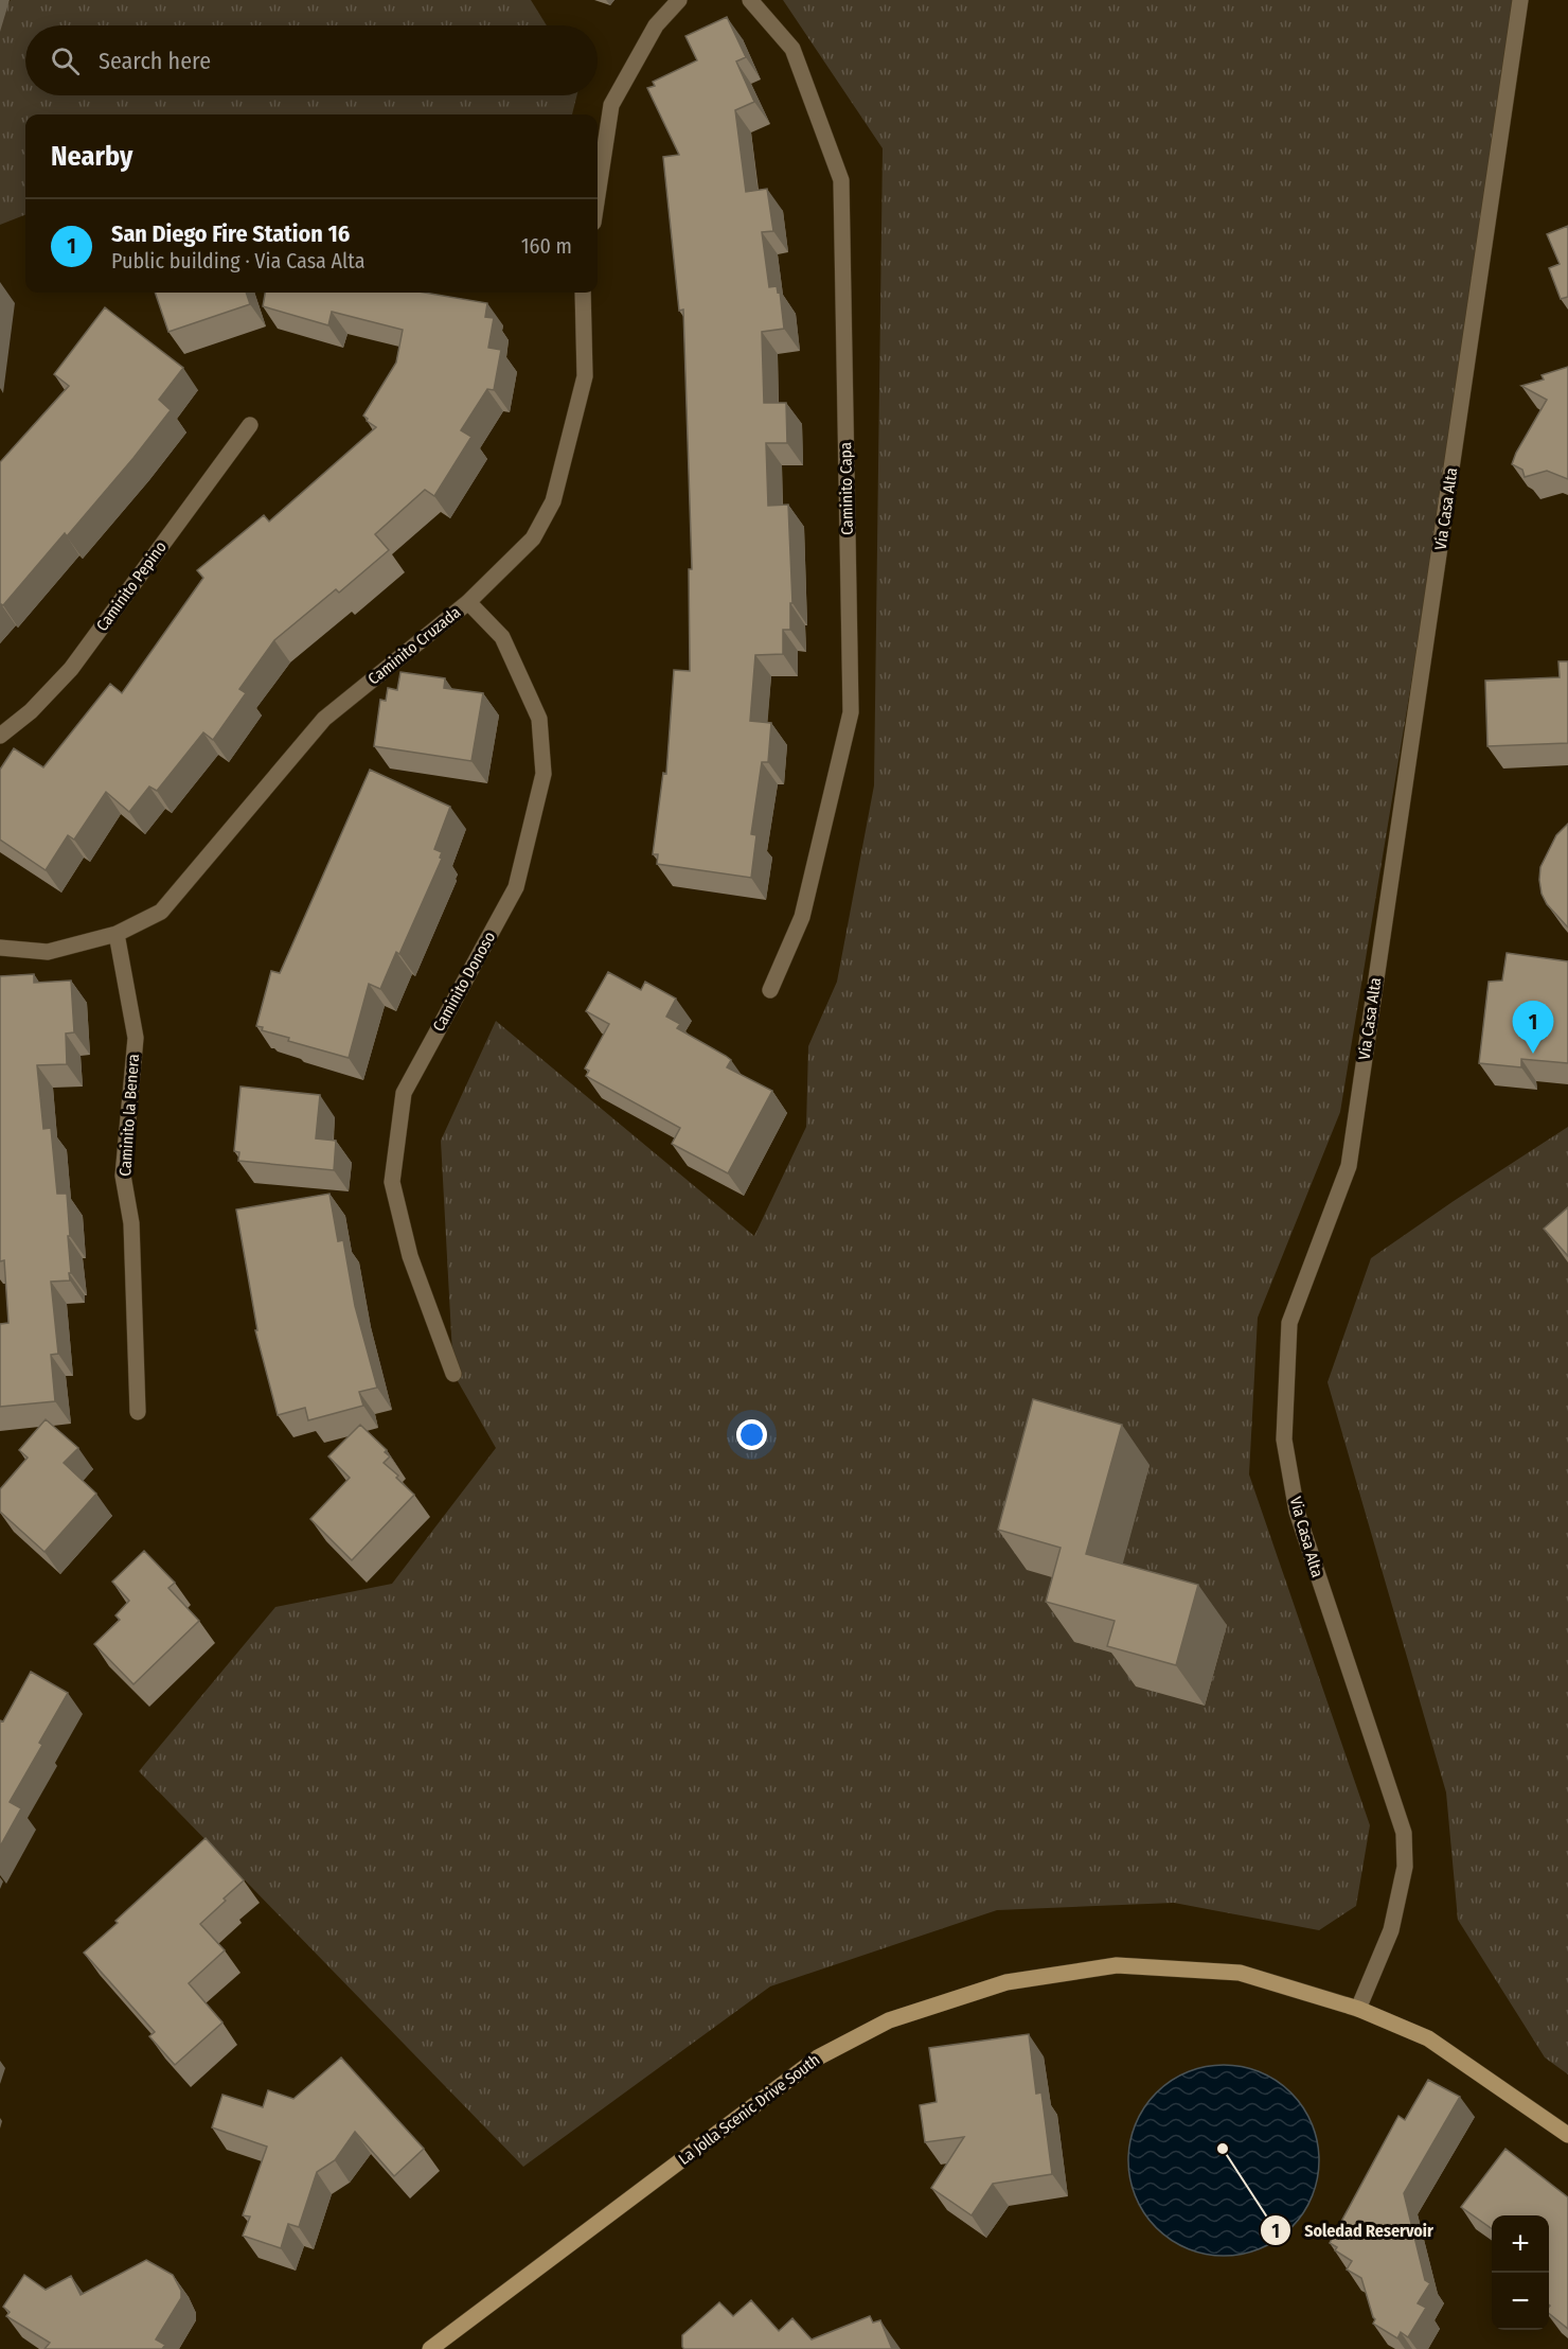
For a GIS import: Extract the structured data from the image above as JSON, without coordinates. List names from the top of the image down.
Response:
{
  "streets": {
    "street": [
      "Caminito Capa",
      "Via Casa Alta",
      "Caminito Pepino",
      "Caminito Cruzada",
      "Caminito Donoso",
      "Caminito la Benera",
      "La Jolla Scenic Drive South"
    ]
  },
  "crossings": [
    ["Via Casa Alta", "La Jolla Scenic Drive South"],
    ["Caminito Cruzada", "Caminito Donoso"],
    ["Caminito Cruzada", "Caminito la Benera"]
  ],
  "places": ["Soledad Reservoir"],
  "page": {
    "search": "Search here",
    "heading": "Nearby",
    "list": [
      {
        "mark": "1",
        "name": "San Diego Fire Station 16",
        "note": "Public building · Via Casa Alta",
        "value": "160 m"
      }
    ],
    "pins": "1",
    "map_buttons": ["+", "−"]
  }
}
